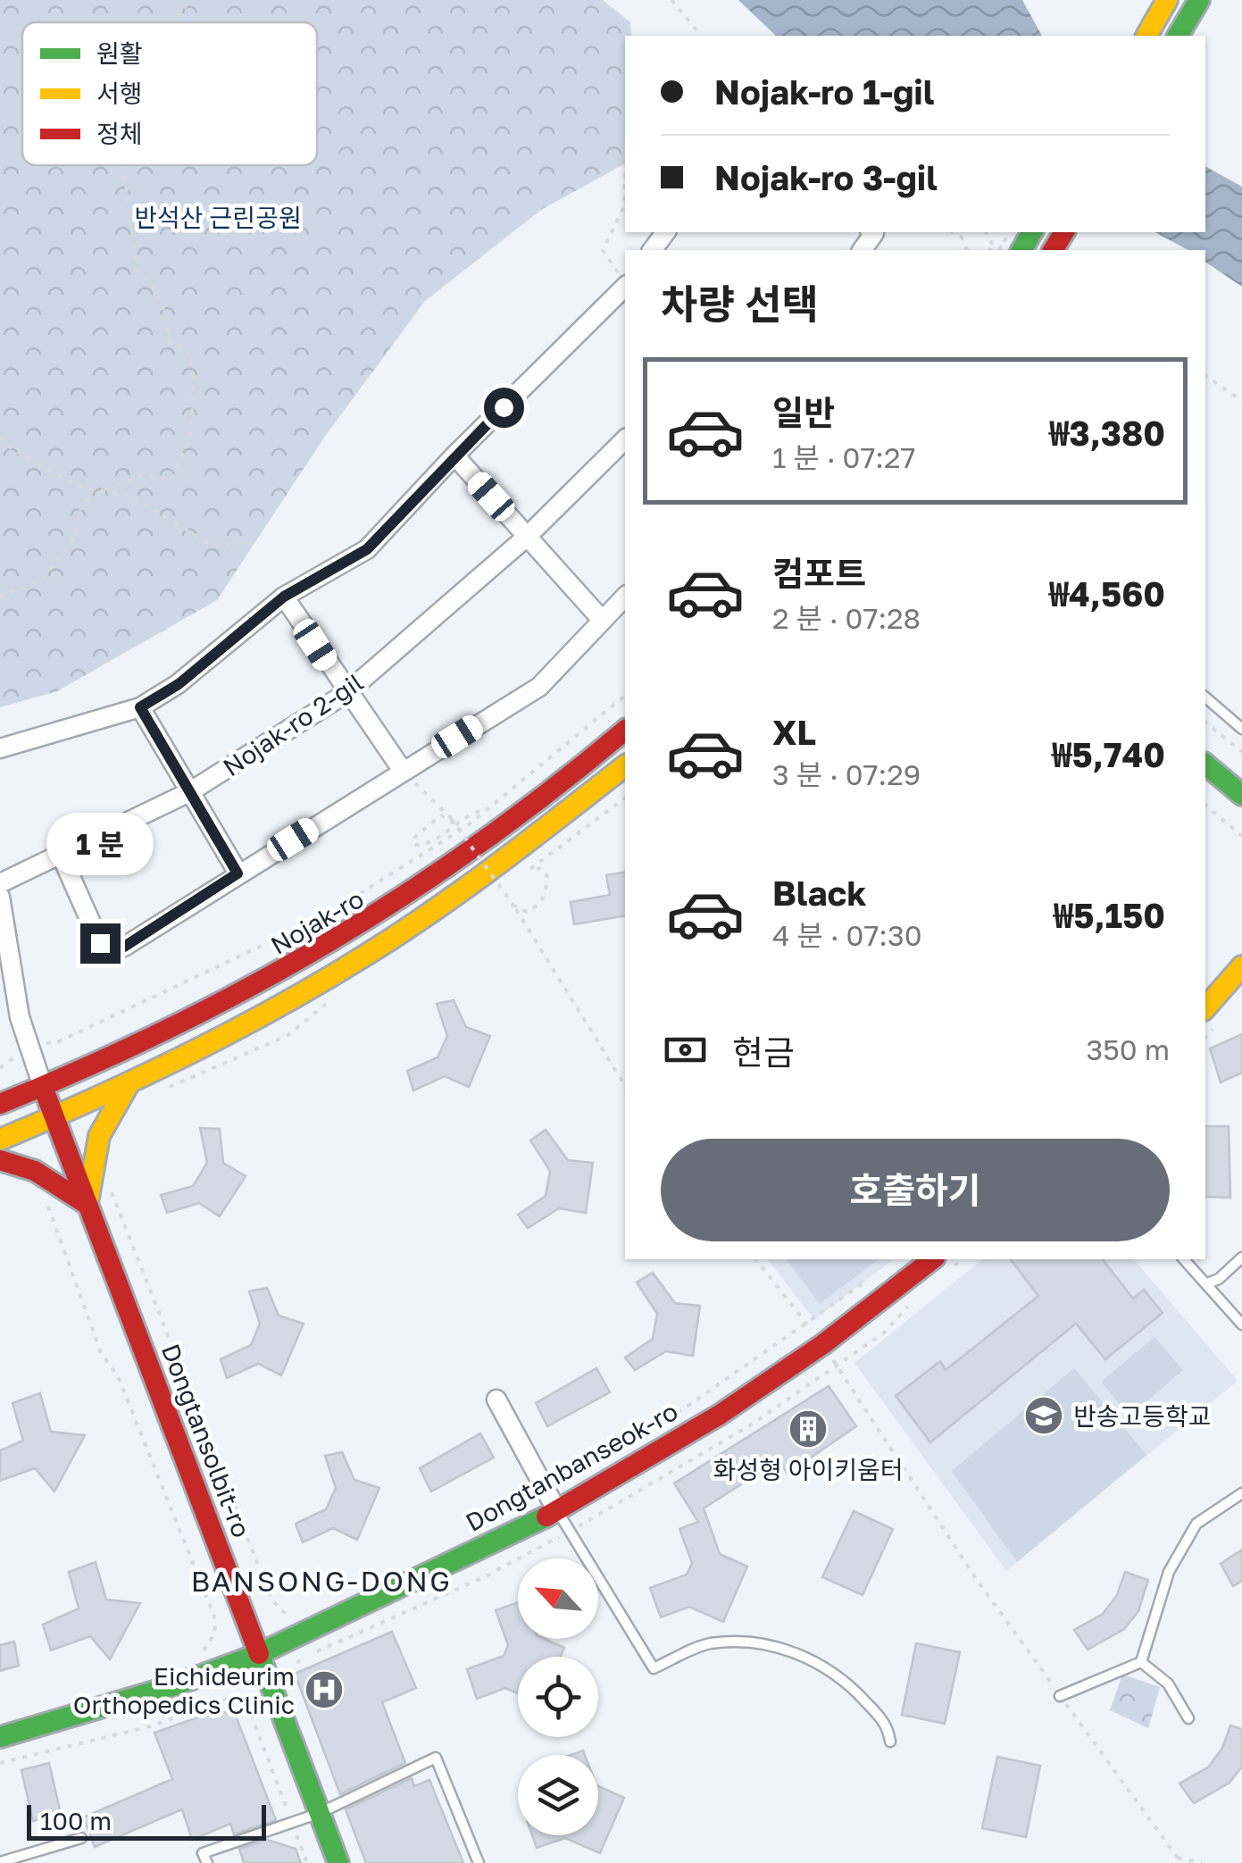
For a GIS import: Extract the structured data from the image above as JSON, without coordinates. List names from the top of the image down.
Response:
{
  "streets": {
    "street": [
      "Nojak-ro 2-gil",
      "Nojak-ro",
      "Dongtansolbit-ro",
      "Dongtanbanseok-ro"
    ]
  },
  "crossings": [
    ["Nojak-ro", "Dongtansolbit-ro"],
    ["Dongtansolbit-ro", "Dongtanbanseok-ro"]
  ],
  "districts": ["BANSONG-DONG"],
  "parks": ["반석산 근린공원"],
  "places": {
    "school or university": ["반송고등학교"],
    "building": ["화성형 아이키움터"],
    "hospital": ["Eichideurim Orthopedics Clinic"]
  },
  "legend": ["원활", "서행", "정체"],
  "scale_bar": "100 m",
  "north": "top left",
  "page": {
    "banner": ["Nojak-ro 1-gil", "Nojak-ro 3-gil"],
    "heading": "차량 선택",
    "list": [
      {
        "name": "일반",
        "note": "1 분 · 07:27",
        "value": "₩3,380"
      },
      {
        "name": "컴포트",
        "note": "2 분 · 07:28",
        "value": "₩4,560"
      },
      {
        "name": "XL",
        "note": "3 분 · 07:29",
        "value": "₩5,740"
      },
      {
        "name": "Black",
        "note": "4 분 · 07:30",
        "value": "₩5,150"
      }
    ],
    "bubble": "1 분",
    "pay": ["현금", "350 m"],
    "buttons": "호출하기",
    "scale": "100 m"
  }
}
